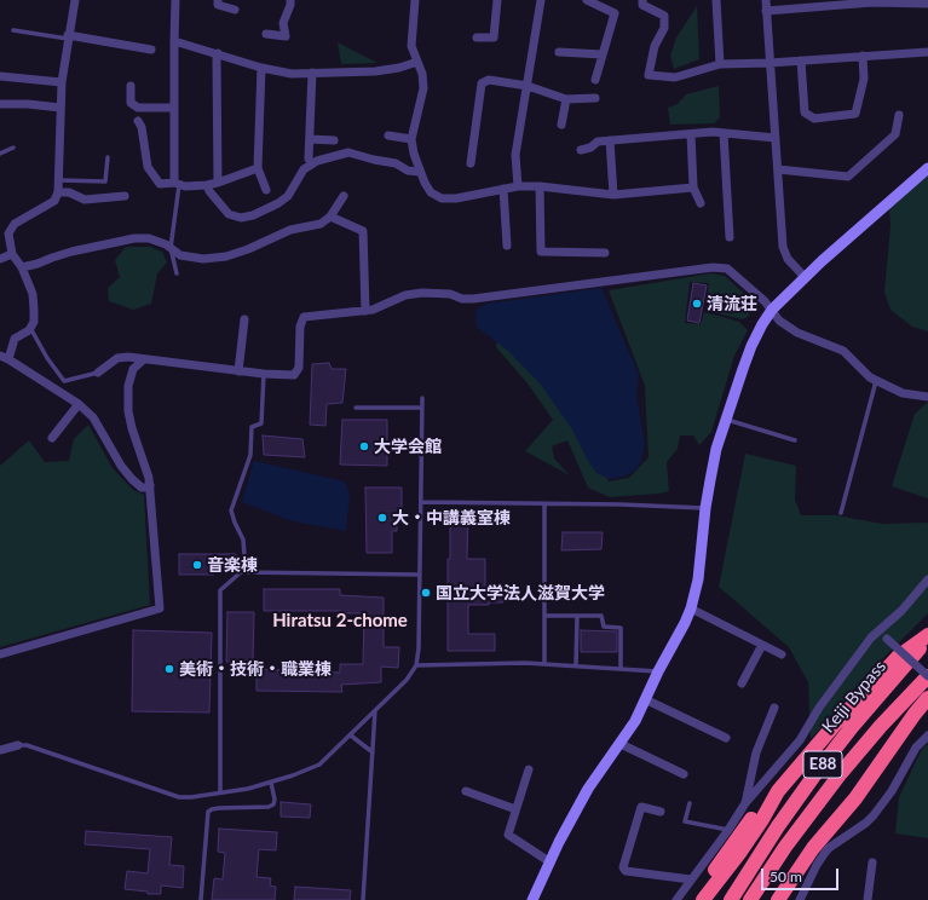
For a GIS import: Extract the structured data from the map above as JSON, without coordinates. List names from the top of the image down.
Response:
{
  "streets": {
    "highway": ["Keiji Bypass", "E88"]
  },
  "districts": ["Hiratsu 2-chome"],
  "places": [
    "清流荘",
    "大学会館",
    "大・中講義室棟",
    "音楽棟",
    "国立大学法人滋賀大学",
    "美術・技術・職業棟"
  ],
  "scale_bar": "50 m"
}
